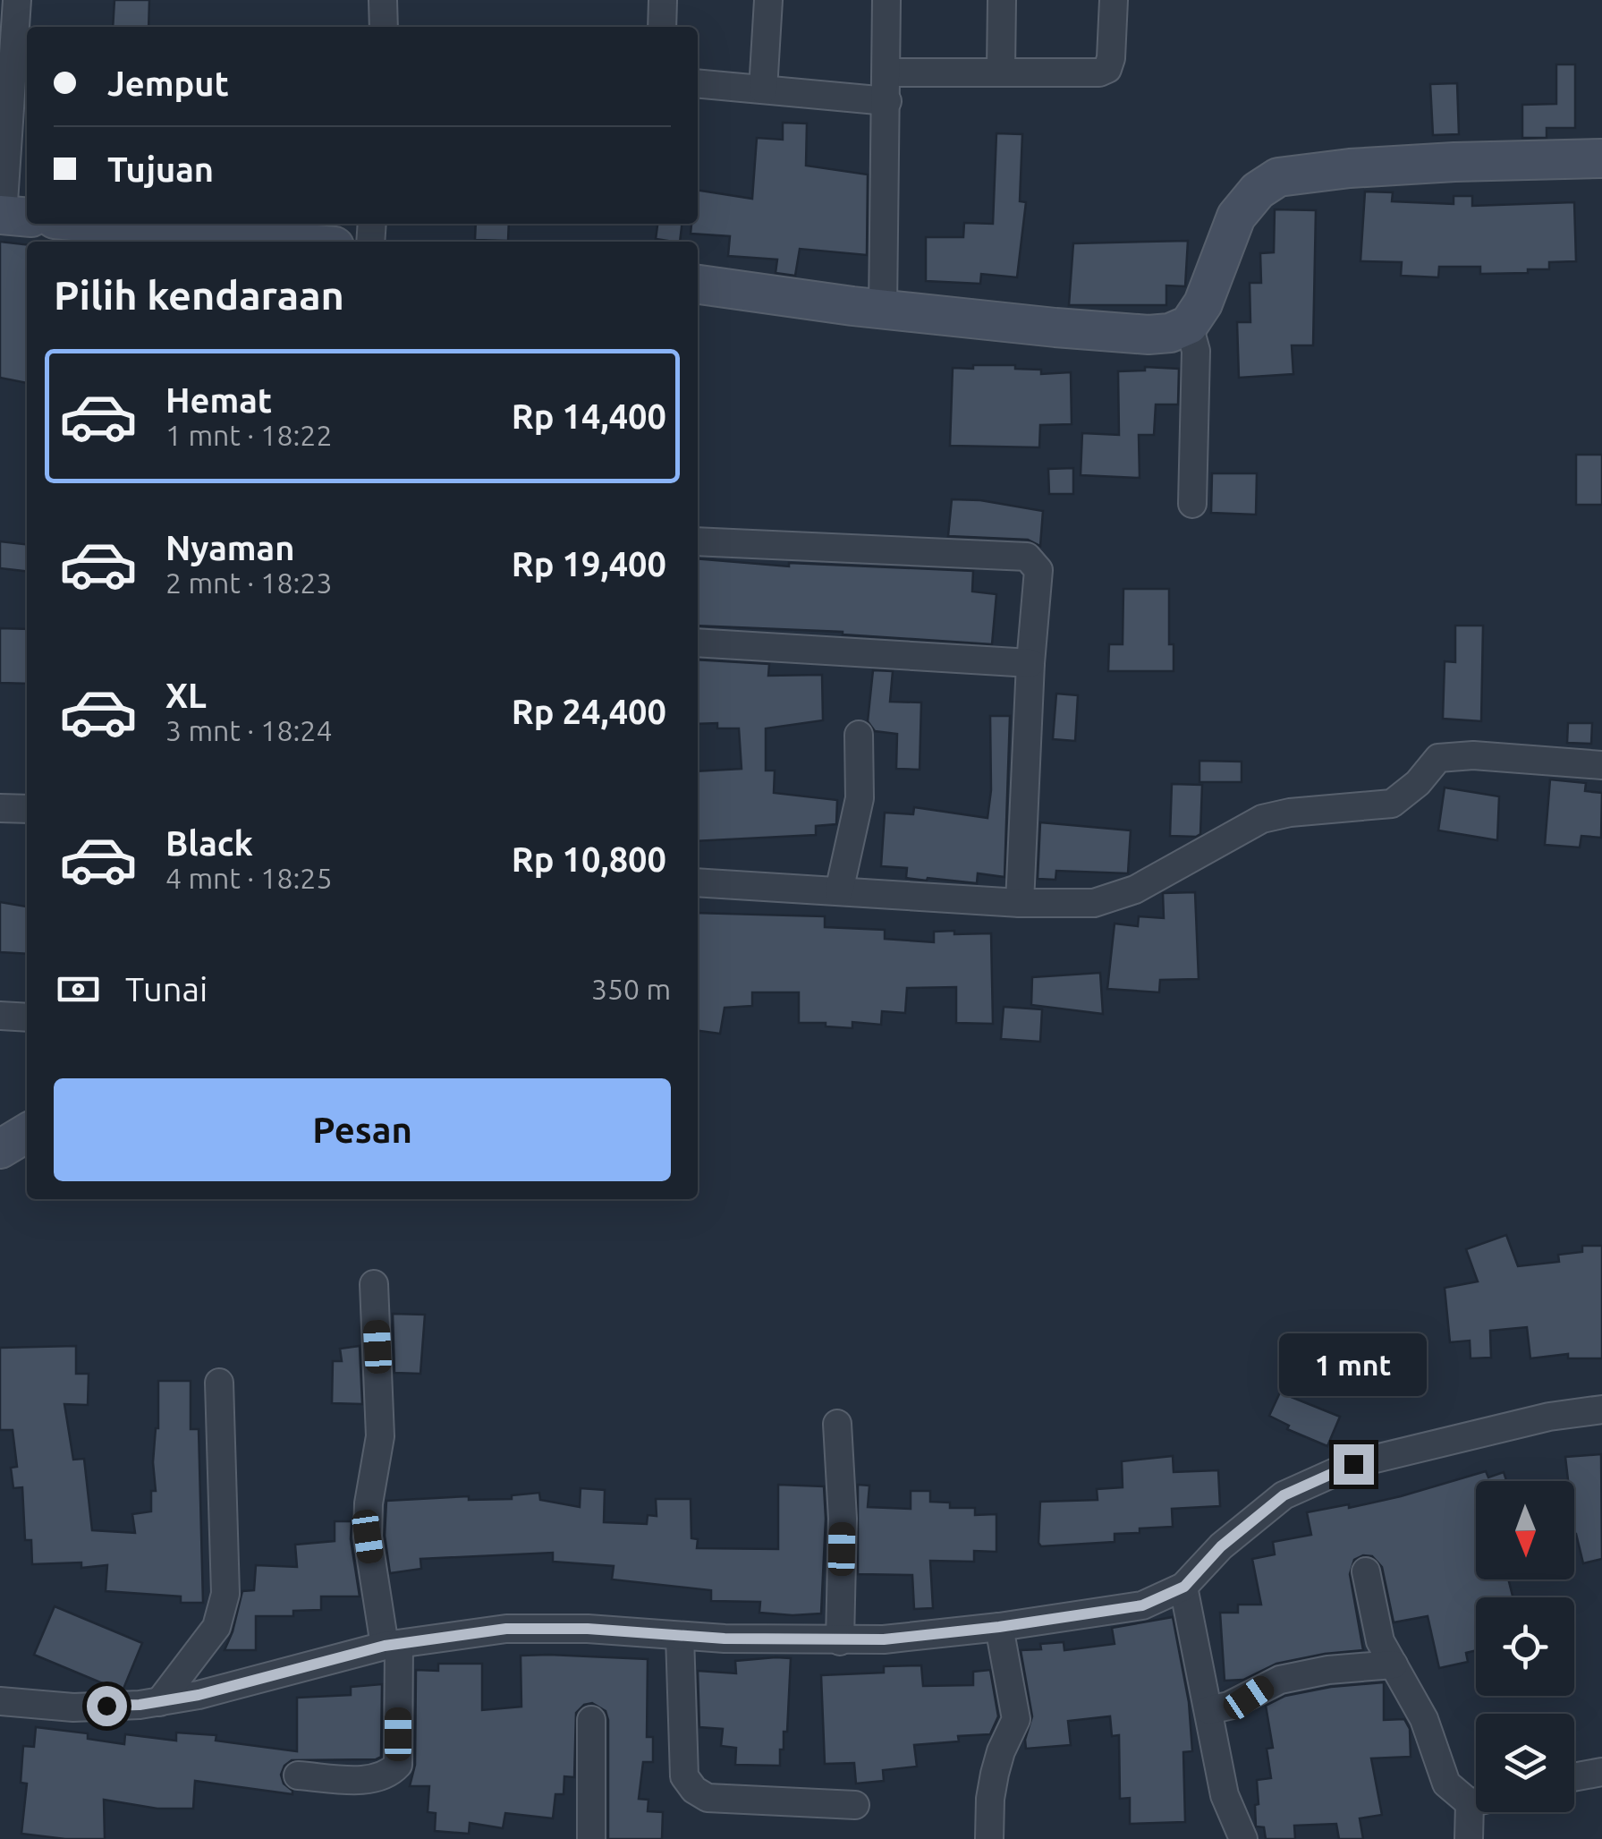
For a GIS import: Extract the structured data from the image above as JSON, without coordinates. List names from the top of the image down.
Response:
{
  "north": "bottom",
  "page": {
    "banner": ["Jemput", "Tujuan"],
    "heading": "Pilih kendaraan",
    "list": [
      {
        "name": "Hemat",
        "note": "1 mnt · 18:22",
        "value": "Rp 14,400"
      },
      {
        "name": "Nyaman",
        "note": "2 mnt · 18:23",
        "value": "Rp 19,400"
      },
      {
        "name": "XL",
        "note": "3 mnt · 18:24",
        "value": "Rp 24,400"
      },
      {
        "name": "Black",
        "note": "4 mnt · 18:25",
        "value": "Rp 10,800"
      }
    ],
    "pay": ["Tunai", "350 m"],
    "buttons": "Pesan",
    "bubble": "1 mnt"
  }
}
